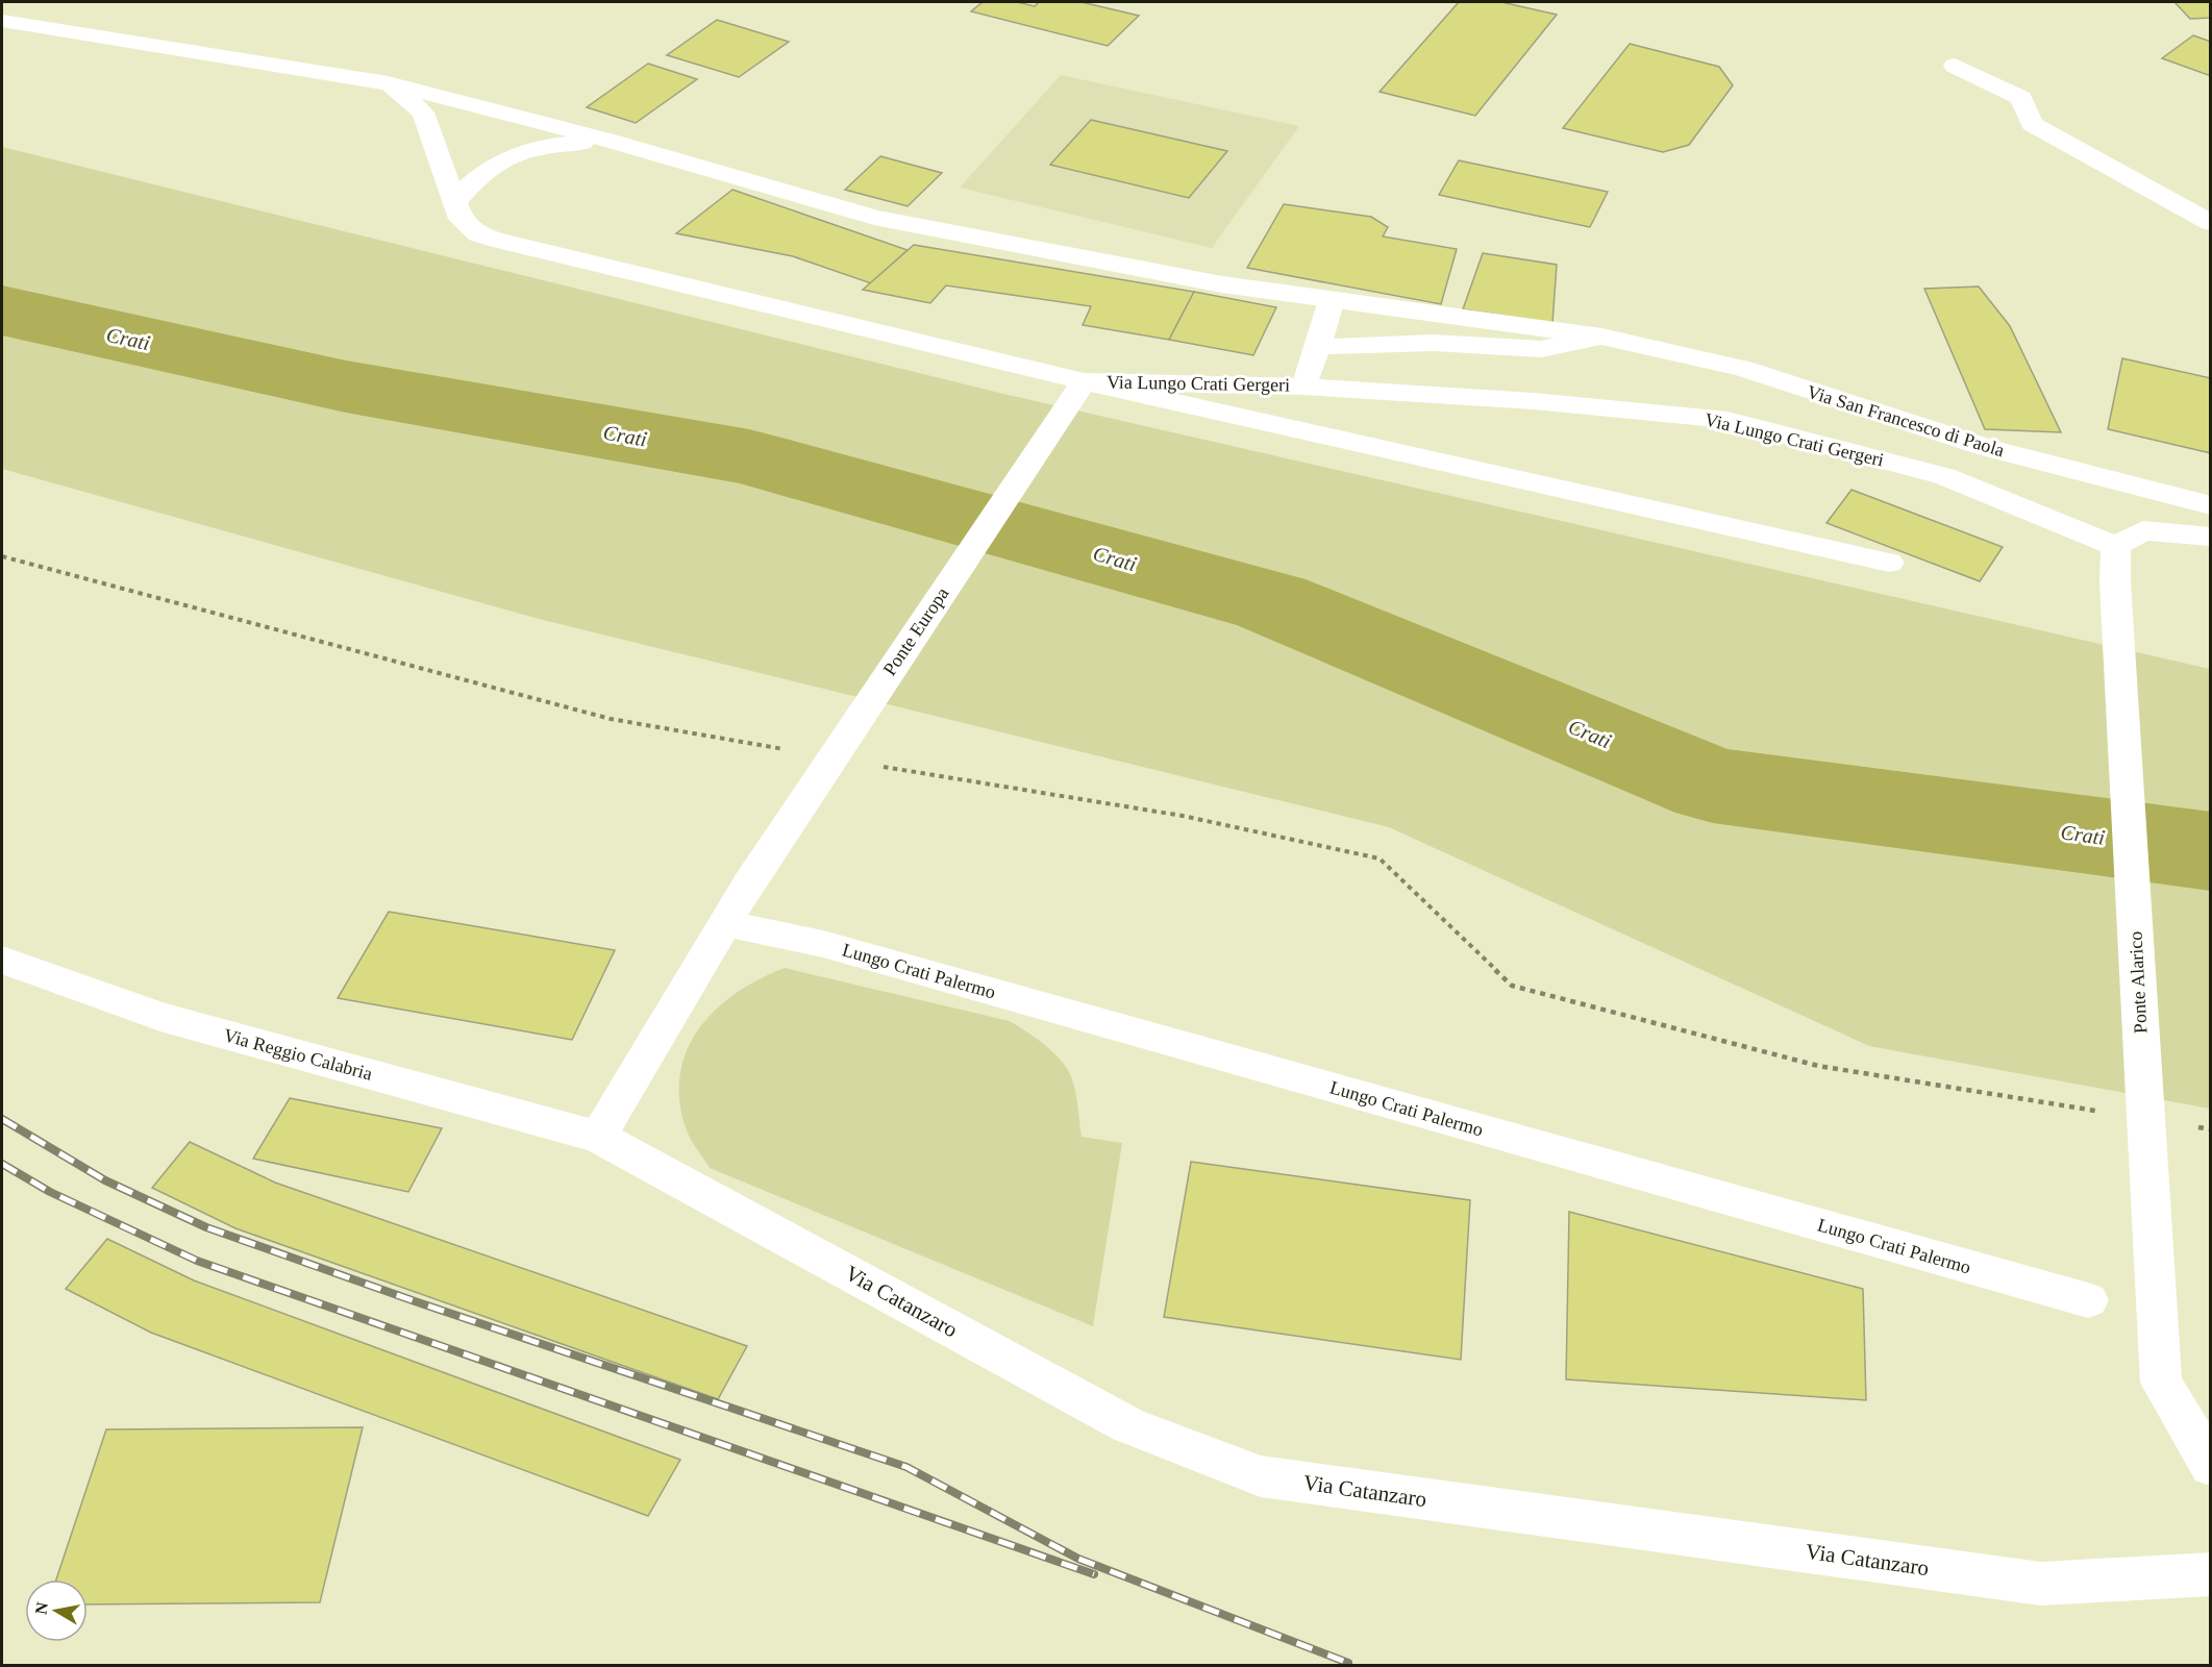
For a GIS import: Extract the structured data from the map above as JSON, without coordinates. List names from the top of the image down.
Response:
{
  "streets": {
    "street": [
      "Via Lungo Crati Gergeri",
      "Via San Francesco di Paola",
      "Ponte Europa",
      "Lungo Crati Palermo",
      "Ponte Alarico",
      "Via Reggio Calabria",
      "Via Catanzaro"
    ]
  },
  "crossings": [
    ["Via Lungo Crati Gergeri", "Ponte Europa"],
    ["Via Lungo Crati Gergeri", "Ponte Alarico"],
    ["Ponte Europa", "Lungo Crati Palermo"],
    ["Ponte Europa", "Via Reggio Calabria"],
    ["Ponte Europa", "Via Catanzaro"],
    ["Via Reggio Calabria", "Via Catanzaro"]
  ],
  "water": ["Crati"],
  "north": "left"
}
